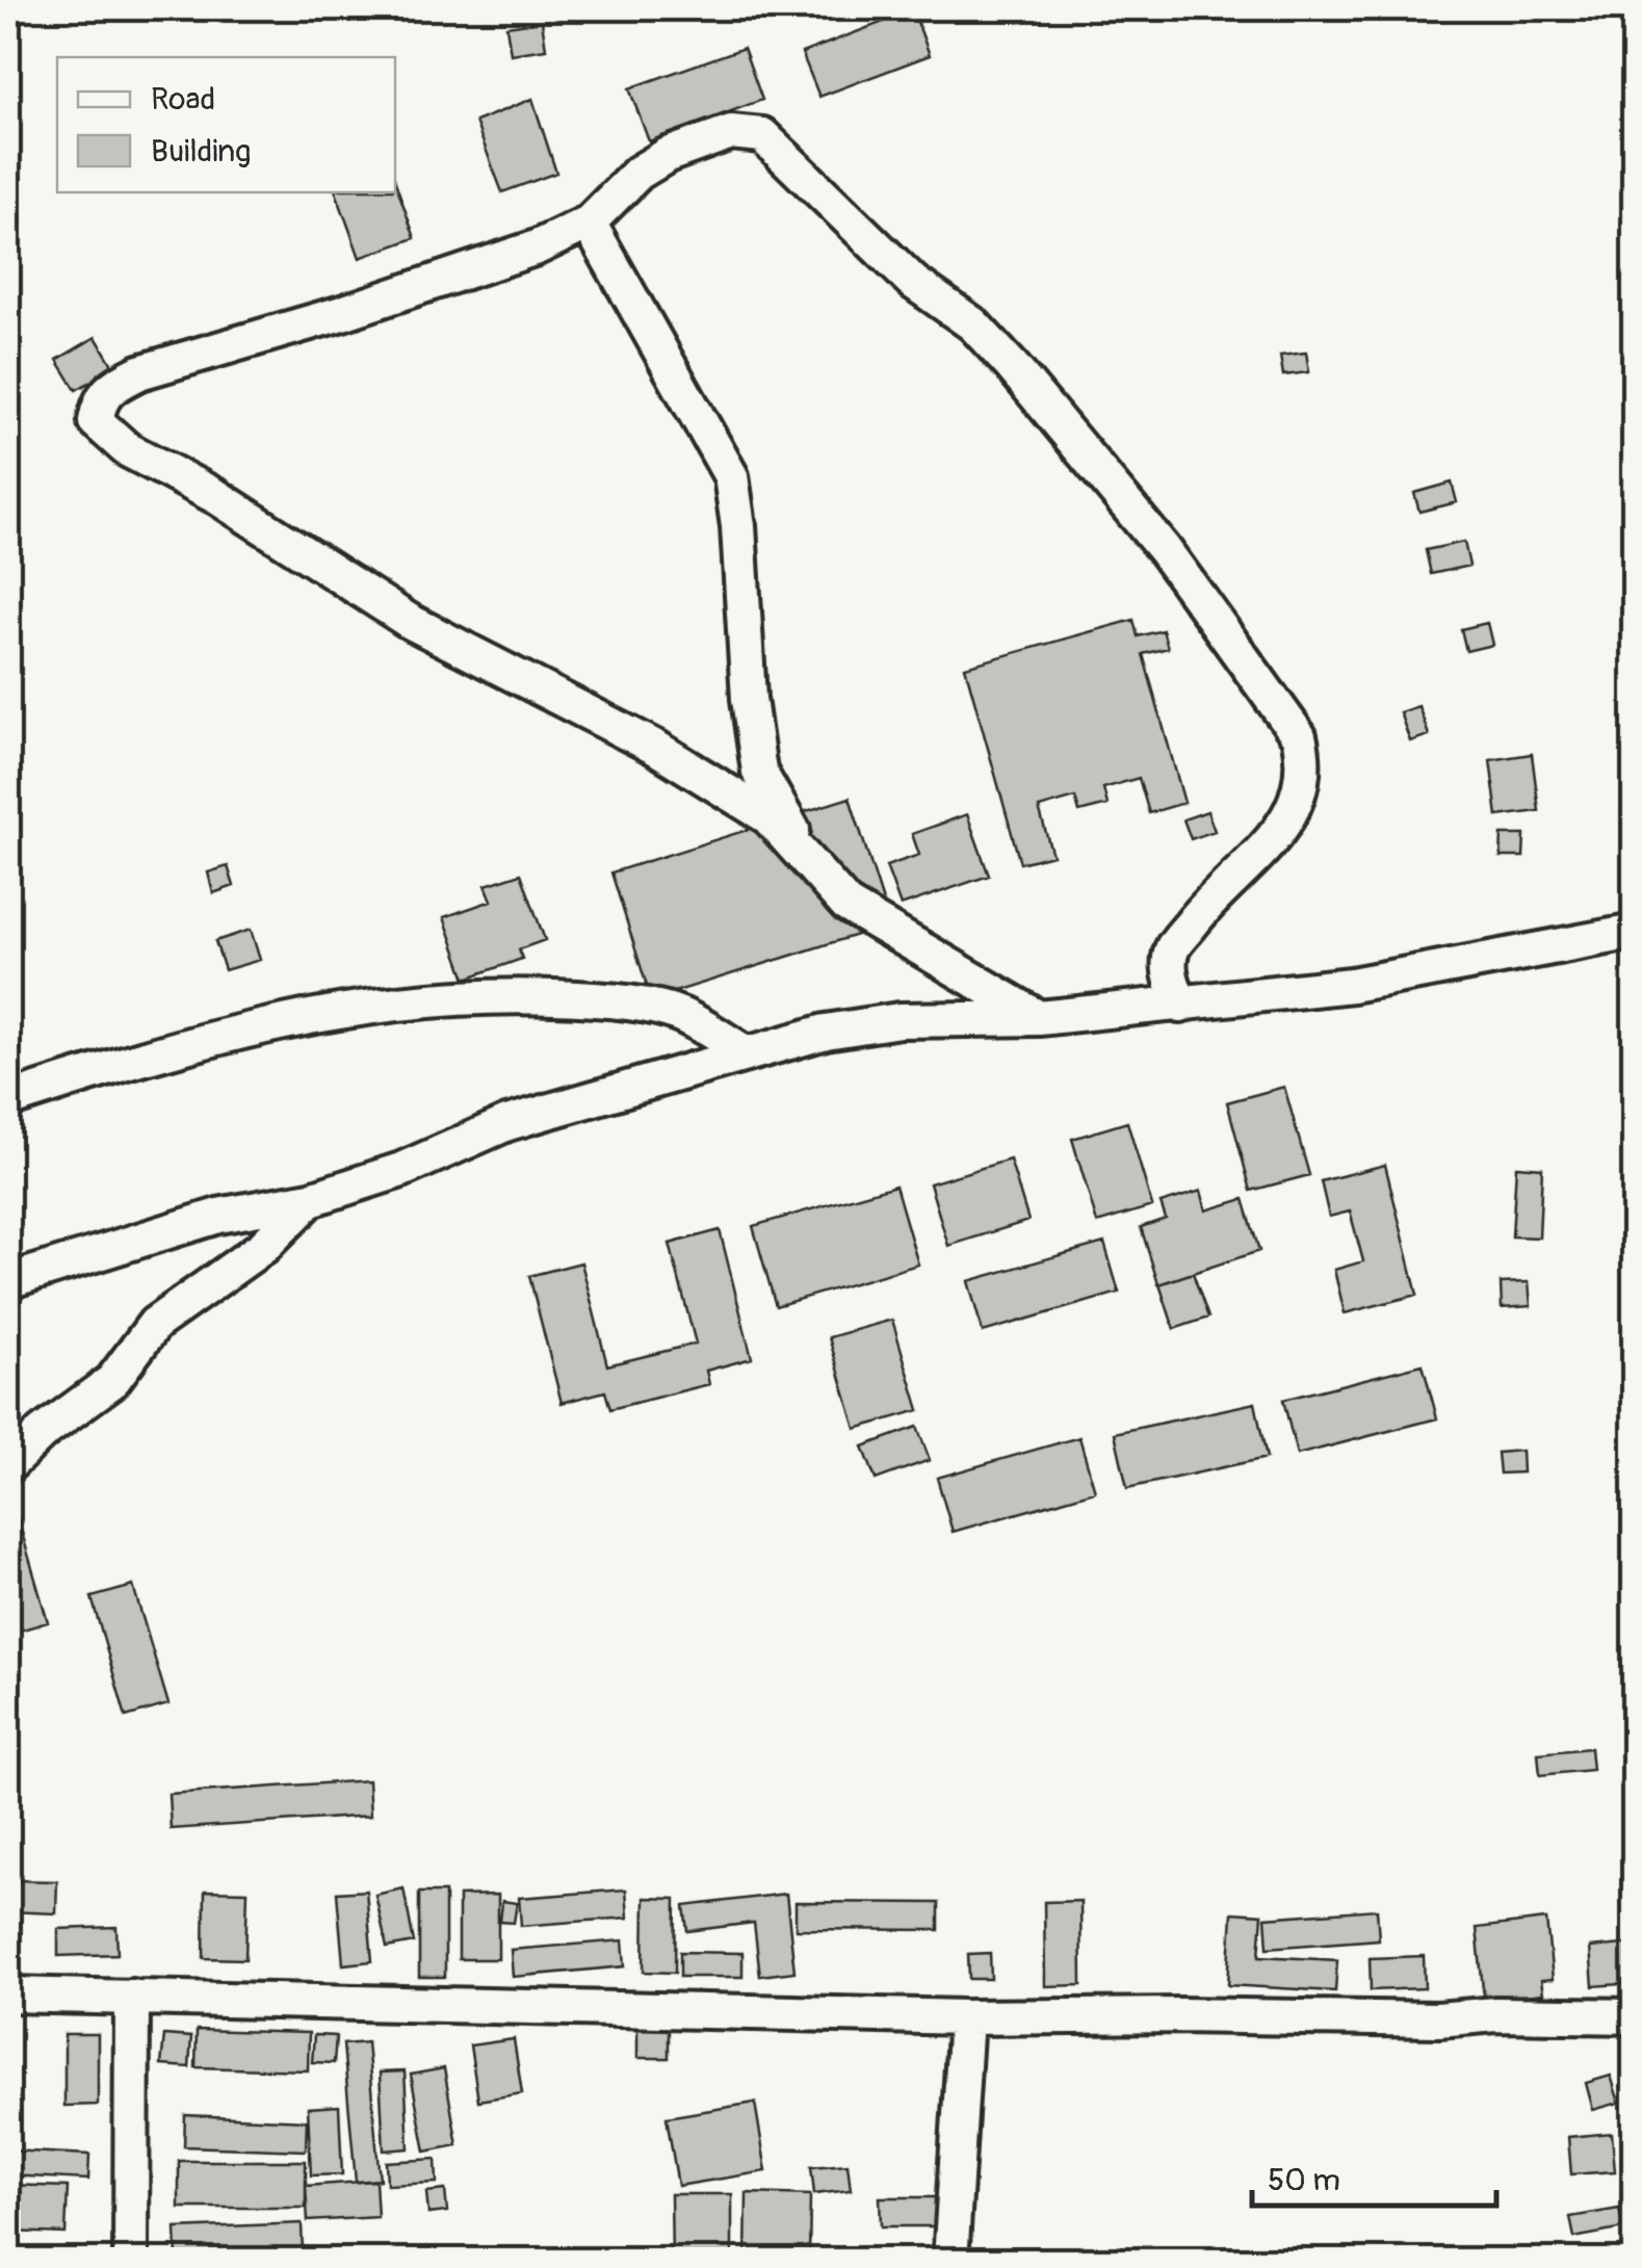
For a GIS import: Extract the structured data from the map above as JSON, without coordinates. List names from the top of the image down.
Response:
{
  "legend": ["Road", "Building"],
  "scale_bar": "50 m"
}
